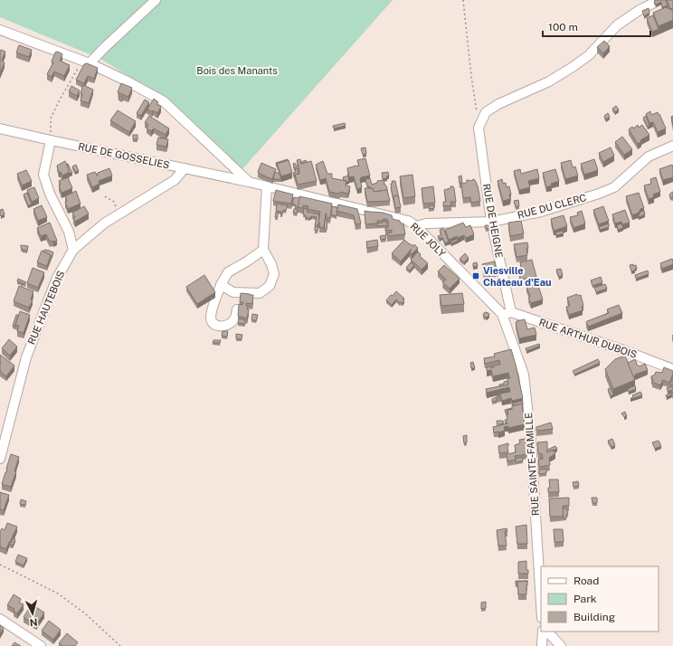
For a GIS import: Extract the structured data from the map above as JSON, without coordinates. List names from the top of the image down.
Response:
{
  "streets": {
    "street": [
      "RUE DE GOSSELIES",
      "RUE DU CLERC",
      "RUE DE HEIGNE",
      "RUE JOLY",
      "RUE HAUTEBOIS",
      "RUE ARTHUR DUBOIS",
      "RUE SAINTE-FAMILLE"
    ]
  },
  "crossings": [
    ["RUE DE GOSSELIES", "RUE JOLY"],
    ["RUE DE GOSSELIES", "RUE HAUTEBOIS"],
    ["RUE DU CLERC", "RUE DE HEIGNE"],
    ["RUE DU CLERC", "RUE JOLY"],
    ["RUE DE HEIGNE", "RUE JOLY"],
    ["RUE DE HEIGNE", "RUE ARTHUR DUBOIS"],
    ["RUE DE HEIGNE", "RUE SAINTE-FAMILLE"],
    ["RUE JOLY", "RUE ARTHUR DUBOIS"],
    ["RUE JOLY", "RUE SAINTE-FAMILLE"],
    ["RUE ARTHUR DUBOIS", "RUE SAINTE-FAMILLE"]
  ],
  "parks": ["Bois des Manants"],
  "places": {
    "transit": ["Viesville Château d'Eau"]
  },
  "legend": ["Road", "Park", "Building"],
  "scale_bar": "100 m",
  "north": "bottom"
}
